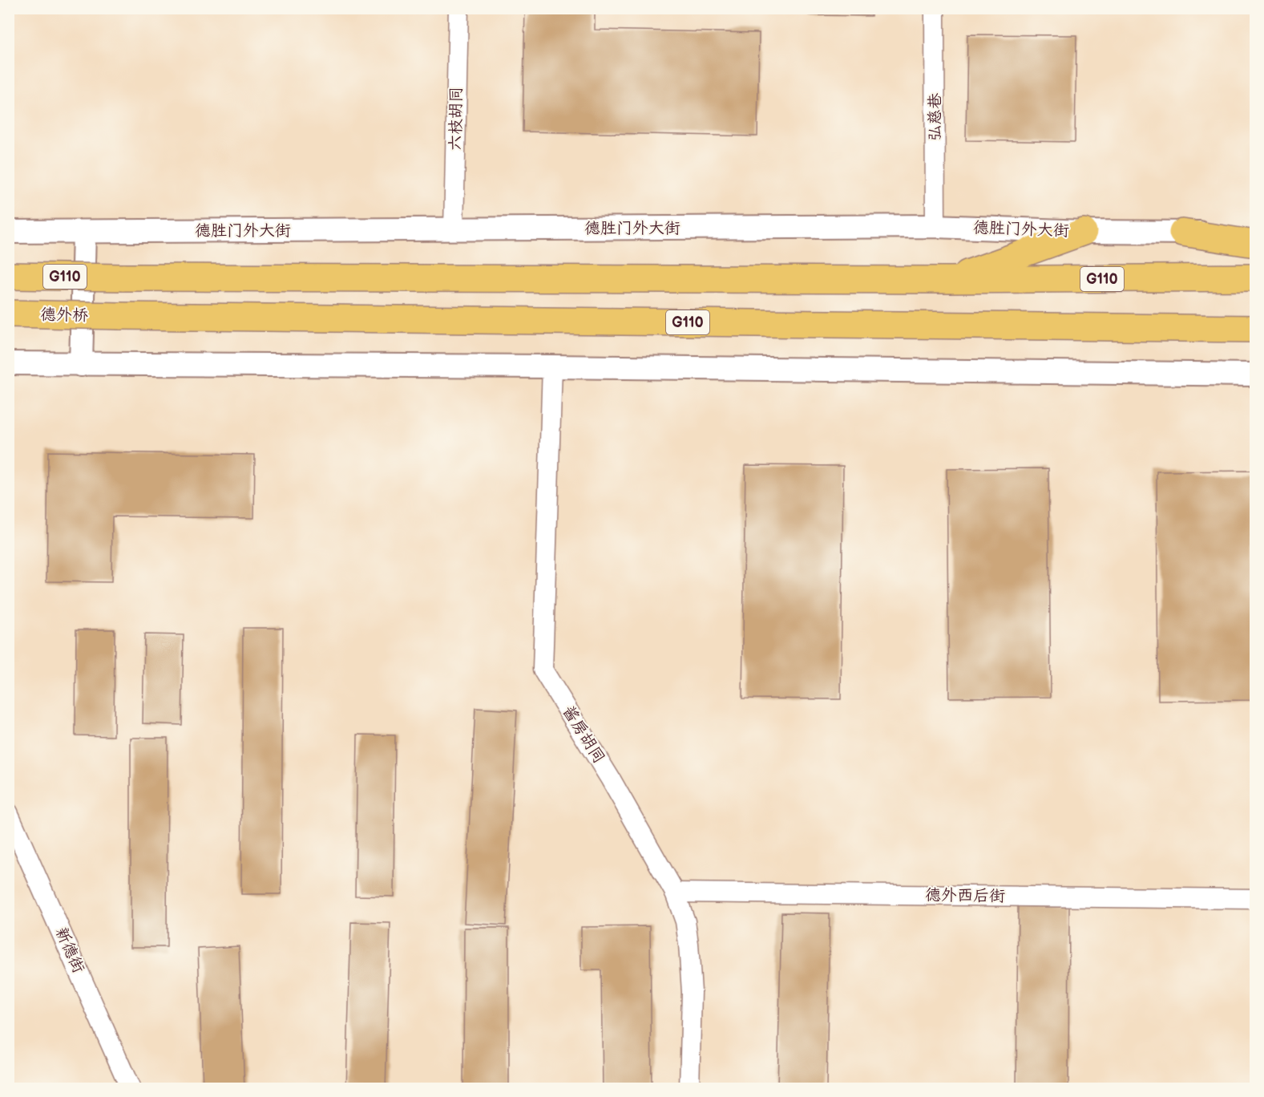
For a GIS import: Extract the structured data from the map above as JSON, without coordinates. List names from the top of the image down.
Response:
{
  "streets": {
    "highway": ["G110", "德外桥"],
    "street": [
      "弘慈巷",
      "六枝胡同",
      "德胜门外大街",
      "酱房胡同",
      "德外西后街",
      "新德街"
    ]
  },
  "crossings": [
    ["弘慈巷", "德胜门外大街"],
    ["六枝胡同", "德胜门外大街"],
    ["酱房胡同", "德外西后街"]
  ]
}
